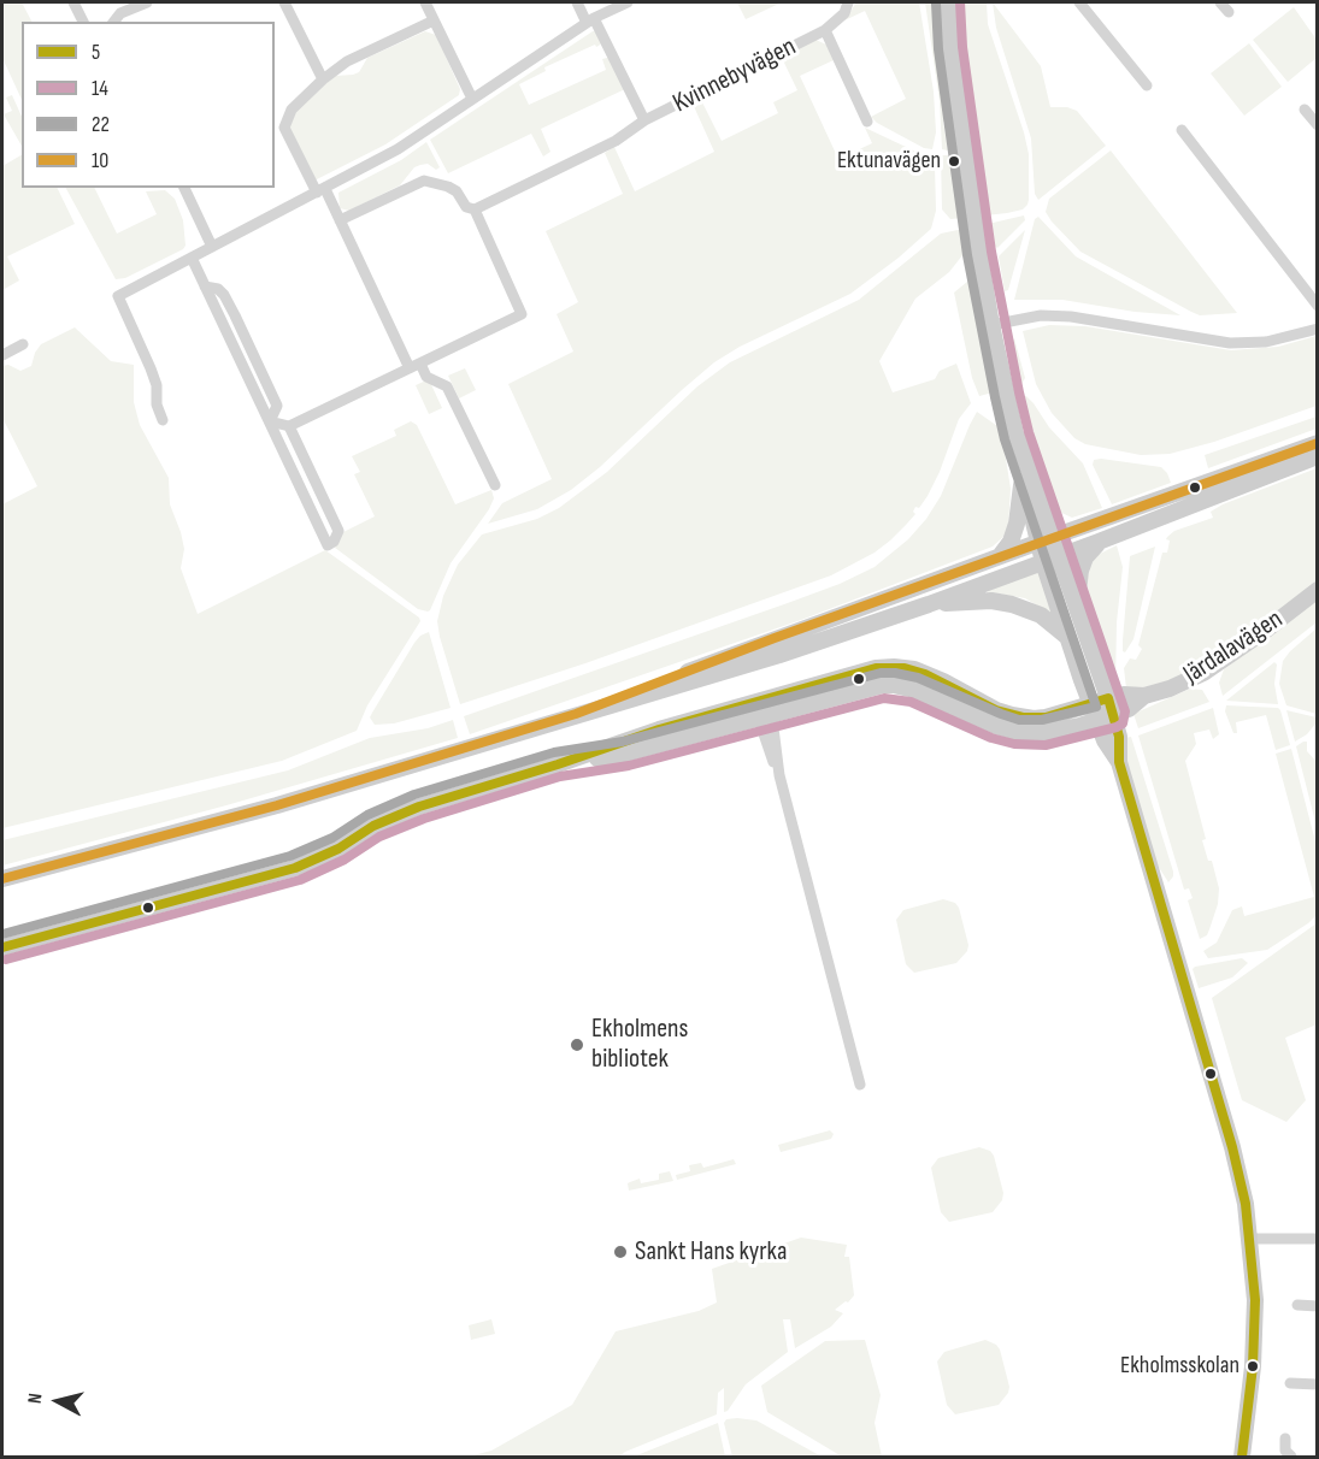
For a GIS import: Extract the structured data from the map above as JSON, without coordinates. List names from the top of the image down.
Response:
{
  "streets": {
    "street": ["Kvinnebyvägen", "Järdalavägen"]
  },
  "places": [
    "Ektunavägen",
    "Ekholmens bibliotek",
    "Sankt Hans kyrka",
    "Ekholmsskolan"
  ],
  "lines": [
    "transit line 14",
    "transit line 22",
    "transit line 10",
    "transit line 5"
  ],
  "legend": [
    "5",
    "14",
    "22",
    "10"
  ],
  "north": "left"
}
